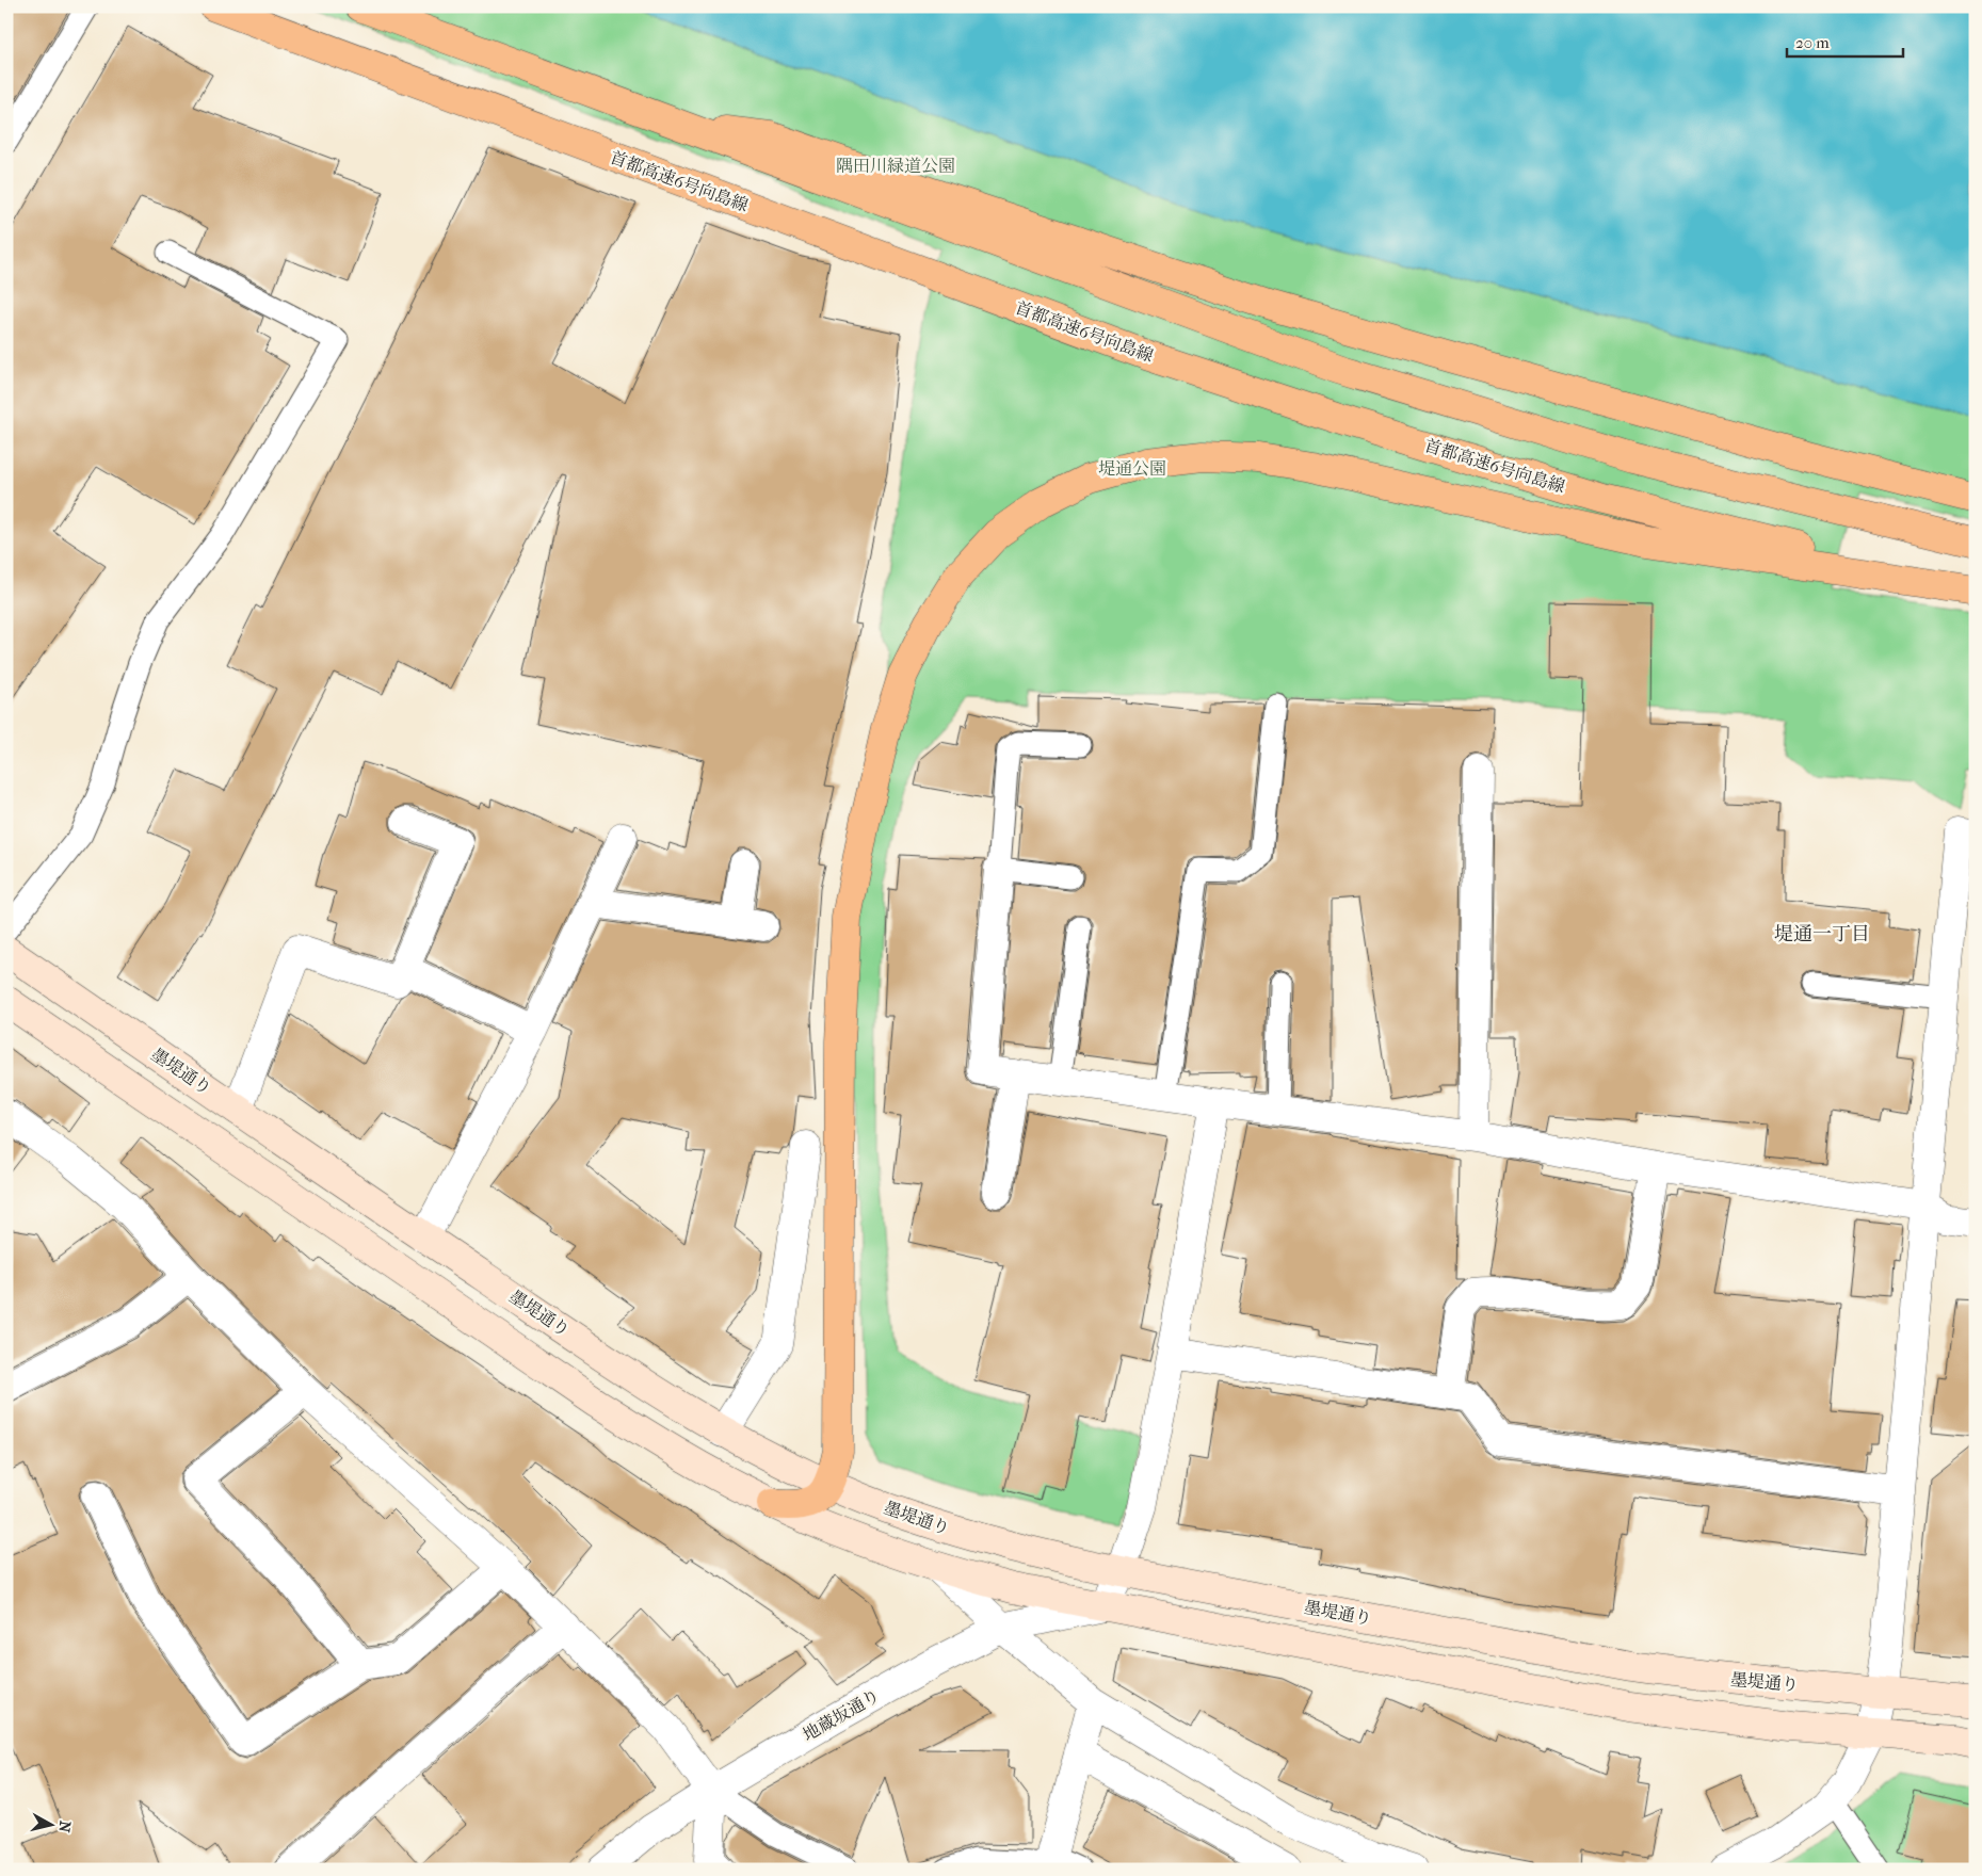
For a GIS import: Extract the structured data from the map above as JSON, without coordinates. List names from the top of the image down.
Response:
{
  "streets": {
    "highway": ["首都高速6号向島線"],
    "main road": ["墨堤通り"],
    "street": ["地蔵坂通り"]
  },
  "districts": ["堤通一丁目"],
  "parks": ["隅田川緑道公園", "堤通公園"],
  "scale_bar": "20 m",
  "north": "right"
}
